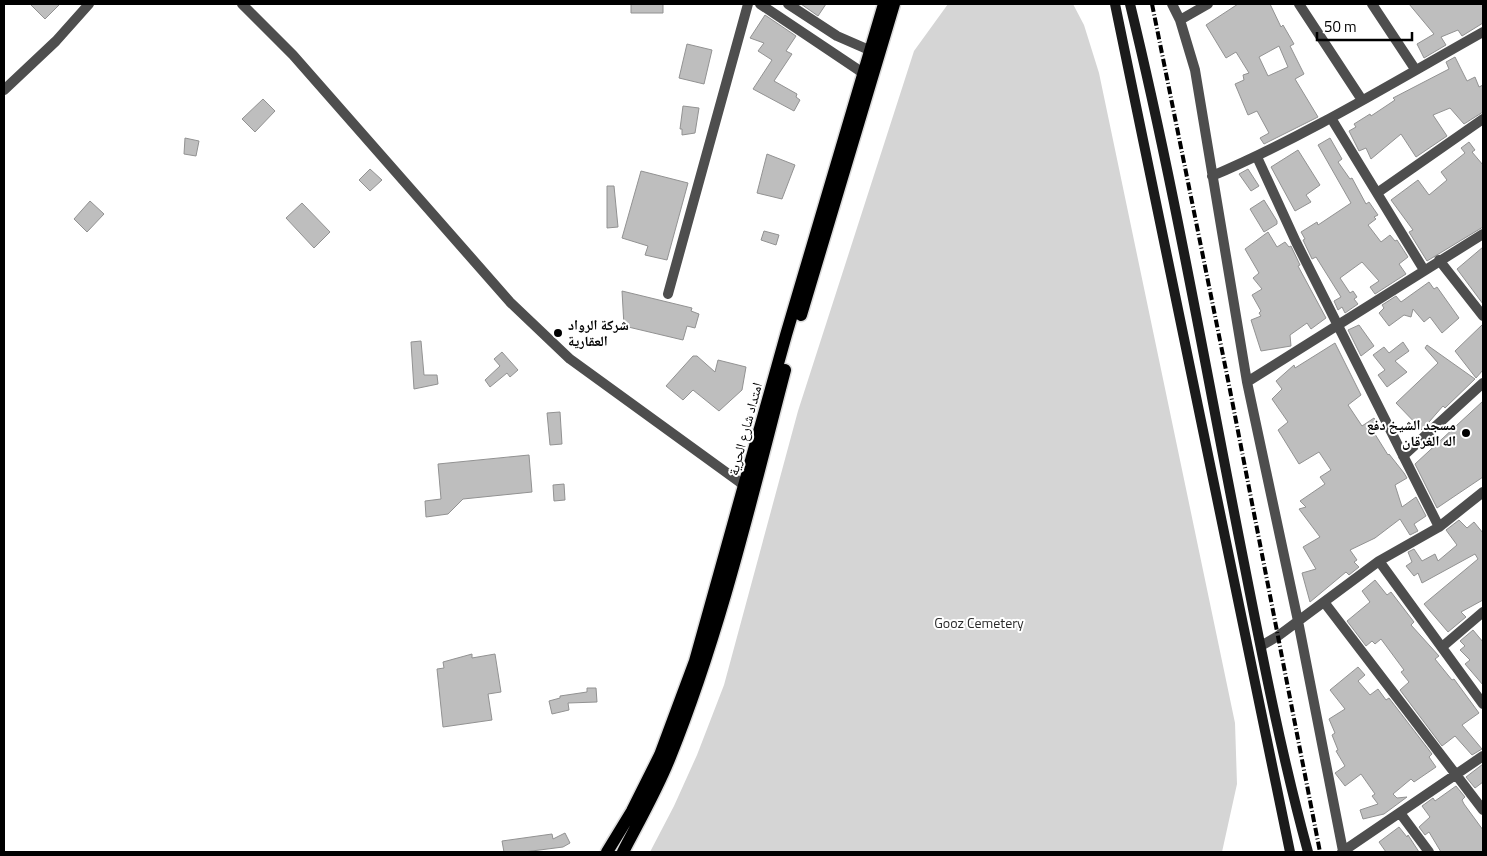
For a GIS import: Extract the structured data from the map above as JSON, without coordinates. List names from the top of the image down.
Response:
{
  "streets": {
    "main road": ["امتداد شارع الحرية"]
  },
  "parks": ["Gooz Cemetery"],
  "places": ["شركة الرواد العقارية", "مسجد الشيخ دفع اله الغرقان"],
  "scale_bar": "50 m"
}
